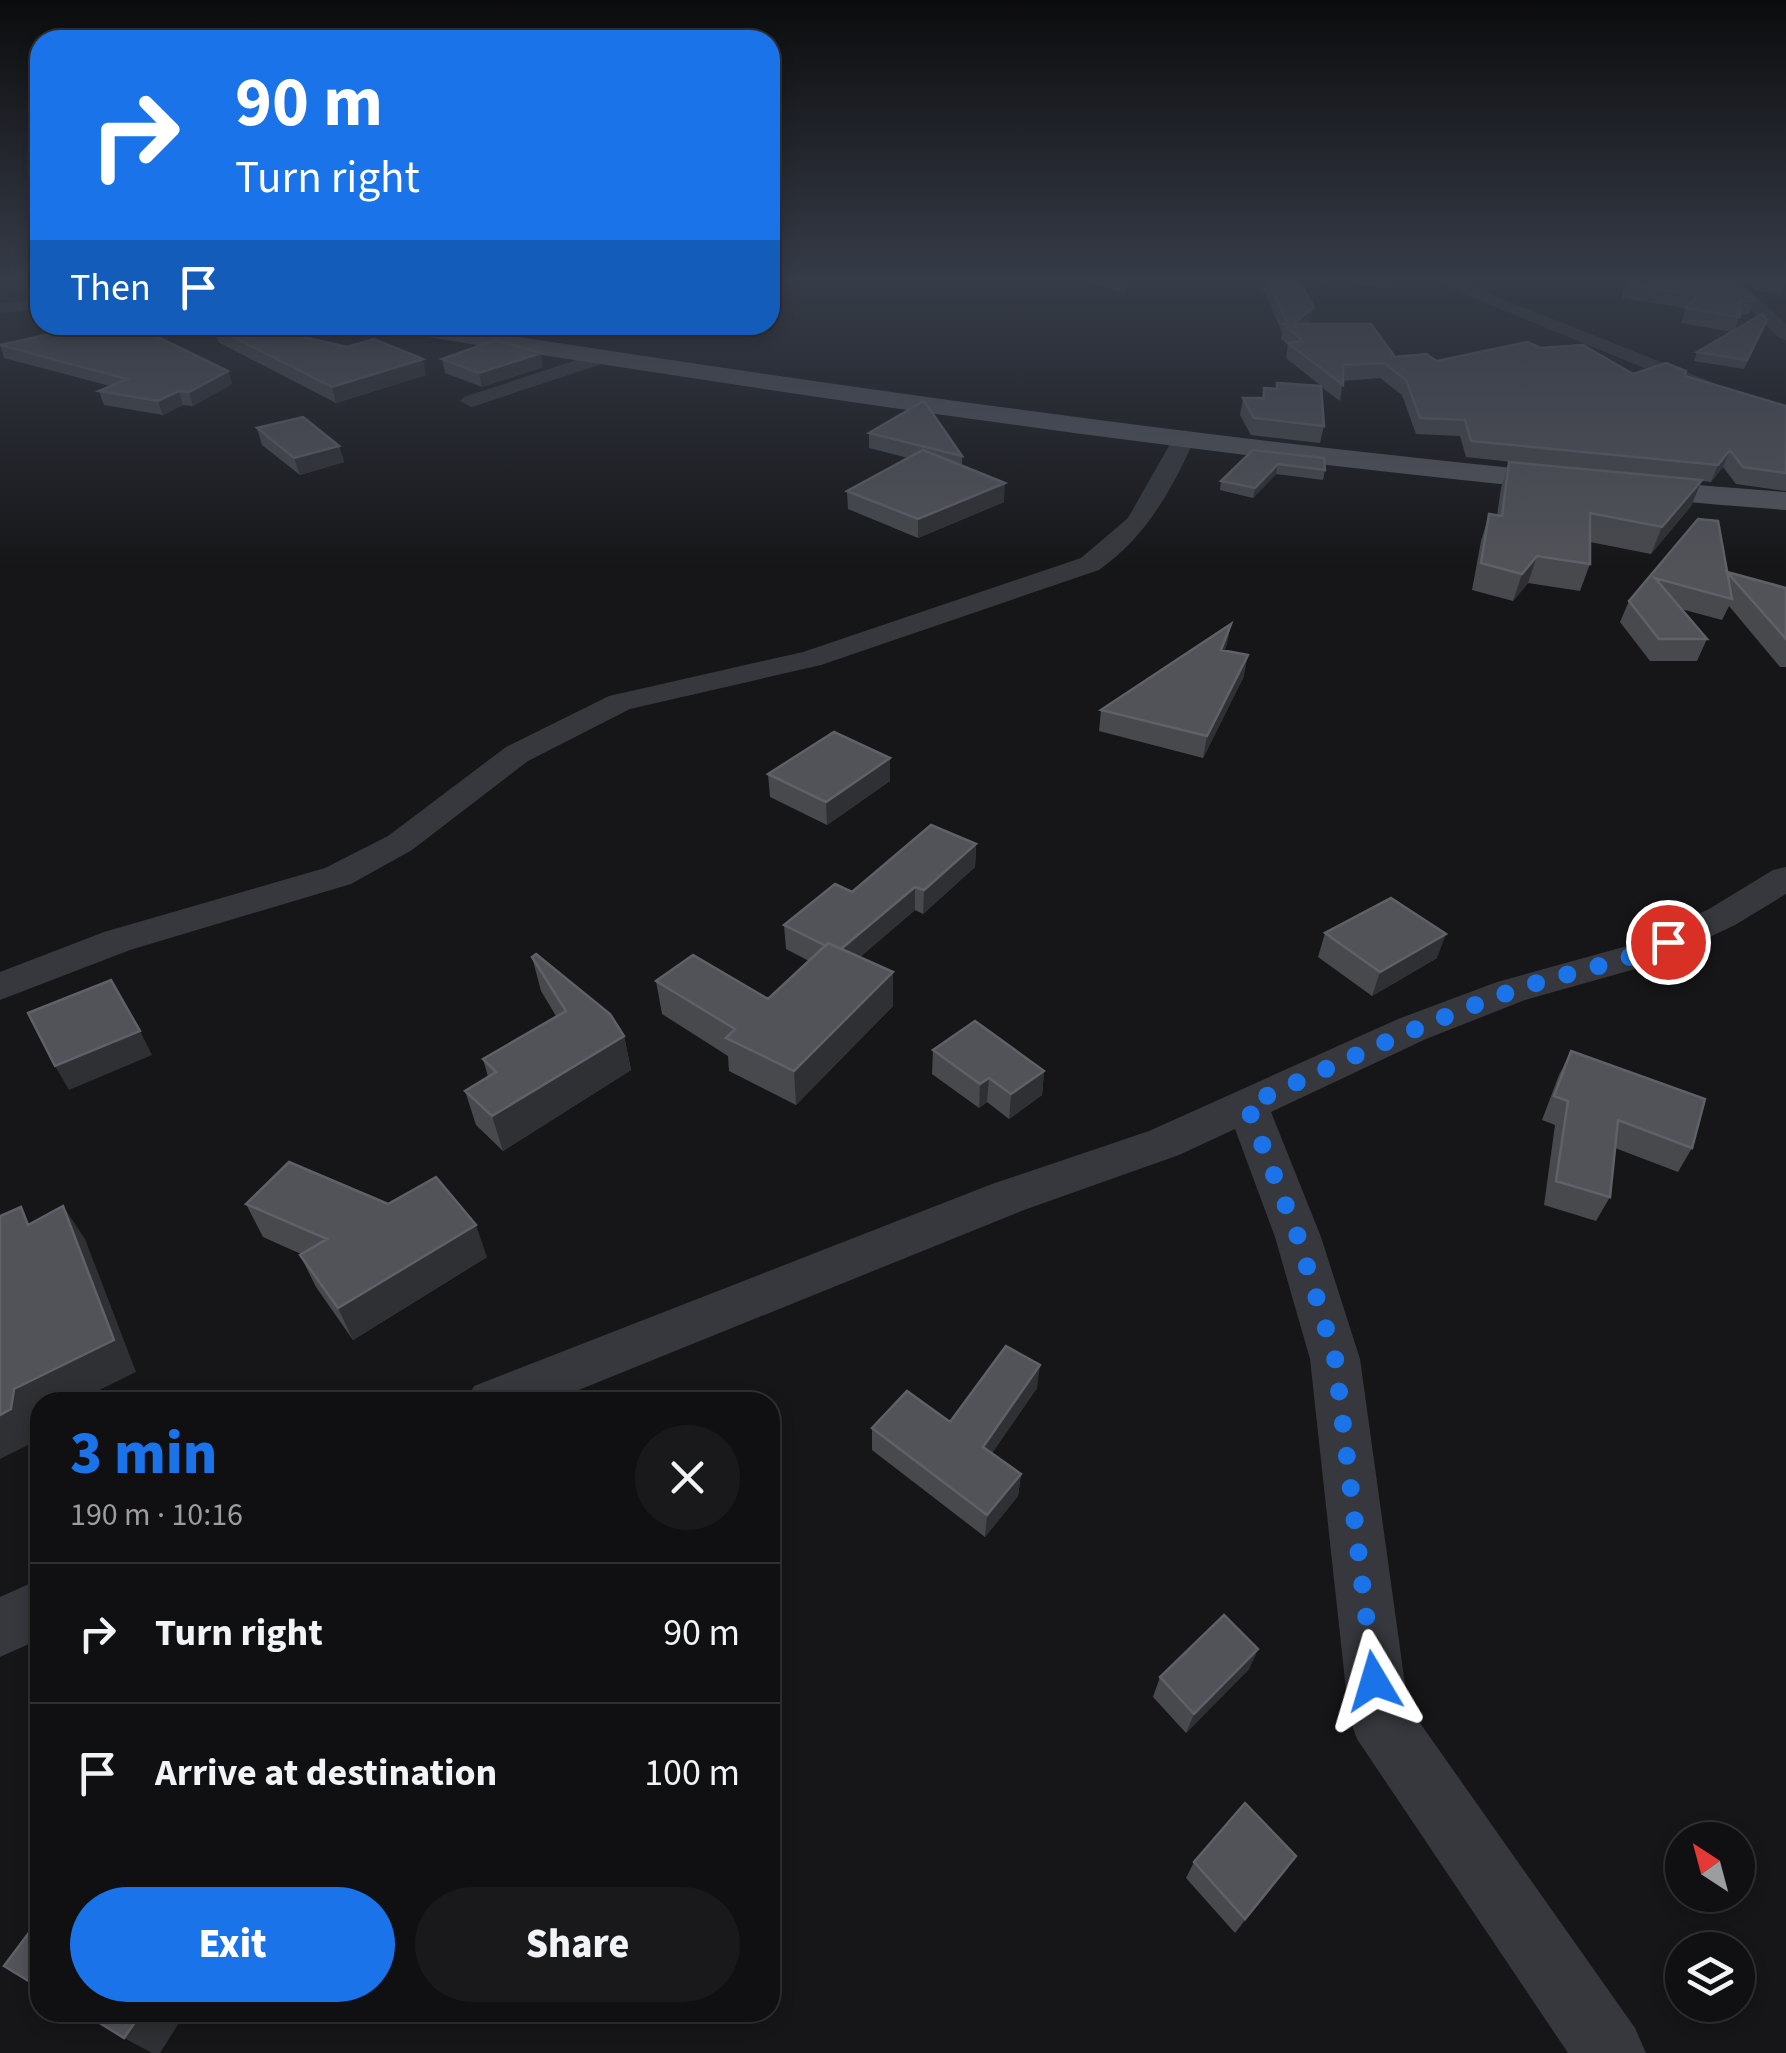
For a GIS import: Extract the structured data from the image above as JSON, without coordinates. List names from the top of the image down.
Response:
{
  "north": "top left",
  "page": {
    "turn": ["90 m", "Turn right"],
    "then": "Then",
    "heading": ["3 min", "190 m · 10:16"],
    "list": [
      {
        "name": "Turn right",
        "value": "90 m"
      },
      {
        "name": "Arrive at destination",
        "value": "100 m"
      }
    ],
    "buttons": ["Exit", "Share"]
  }
}
